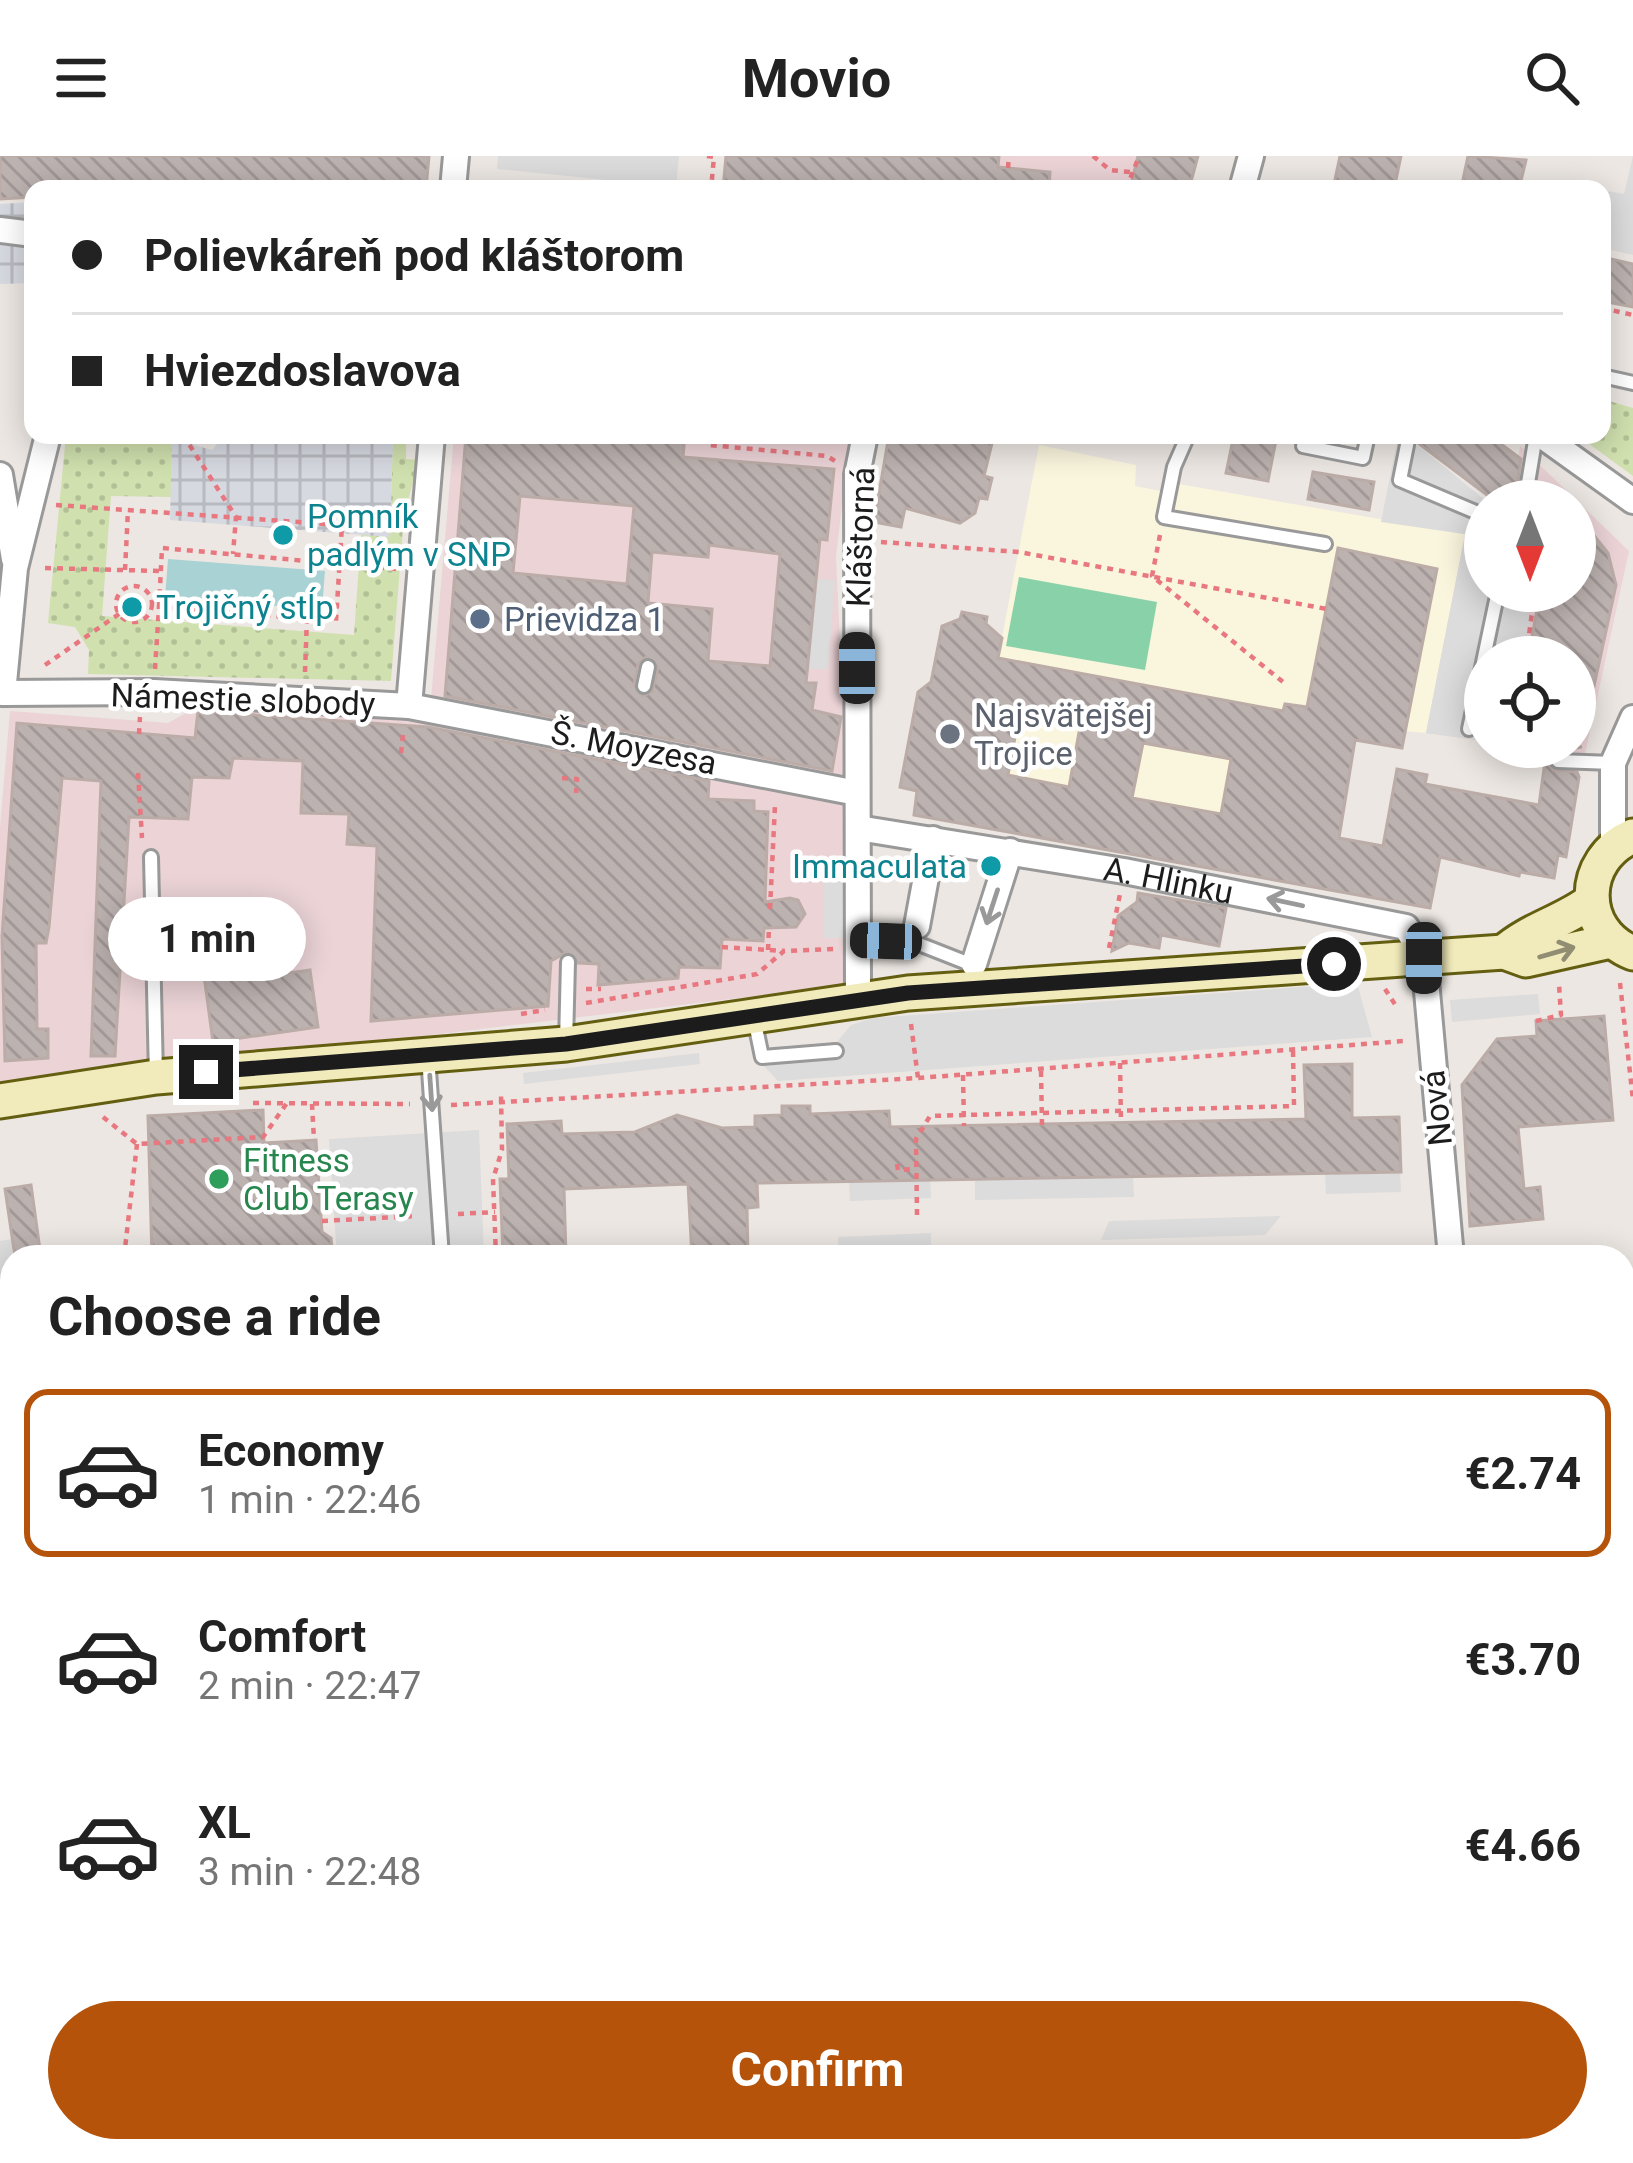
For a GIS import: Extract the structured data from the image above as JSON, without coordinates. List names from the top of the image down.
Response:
{
  "streets": {
    "street": [
      "Kláštorná",
      "Námestie slobody",
      "Š. Moyzesa",
      "A. Hlinku",
      "Nová"
    ]
  },
  "crossings": [
    ["Kláštorná", "Š. Moyzesa"],
    ["Kláštorná", "A. Hlinku"],
    ["Námestie slobody", "Š. Moyzesa"],
    ["A. Hlinku", "Nová"]
  ],
  "places": [
    "Pomník padlým v SNP",
    "Trojičný stĺp",
    "Prievidza 1",
    "Najsvätejšej Trojice",
    "Immaculata",
    "Fitness Club Terasy"
  ],
  "north": "bottom",
  "page": {
    "header": "Movio",
    "banner": ["Polievkáreň pod kláštorom", "Hviezdoslavova"],
    "bubble": "1 min",
    "heading": "Choose a ride",
    "list": [
      {
        "name": "Economy",
        "note": "1 min · 22:46",
        "value": "€2.74"
      },
      {
        "name": "Comfort",
        "note": "2 min · 22:47",
        "value": "€3.70"
      },
      {
        "name": "XL",
        "note": "3 min · 22:48",
        "value": "€4.66"
      }
    ],
    "buttons": "Confirm"
  }
}
